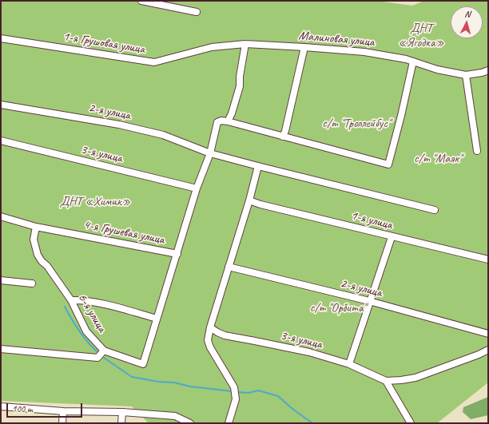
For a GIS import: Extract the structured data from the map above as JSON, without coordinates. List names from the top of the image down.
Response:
{
  "streets": {
    "street": [
      "Малиновая улица",
      "1-я Грушовая улица",
      "2-я улица",
      "3-я улица",
      "1-я улица",
      "4-я Грушевая улица",
      "6-я улица"
    ]
  },
  "crossings": [
    ["Малиновая улица", "1-я Грушовая улица"],
    ["4-я Грушевая улица", "6-я улица"]
  ],
  "parks": [
    "ДНТ «Ягодка»",
    "с/т \"Троллейбус\"",
    "с/т \"Маяк\"",
    "ДНТ «Химик»",
    "с/т \"Орбита\""
  ],
  "scale_bar": "100 m",
  "north": "top"
}
